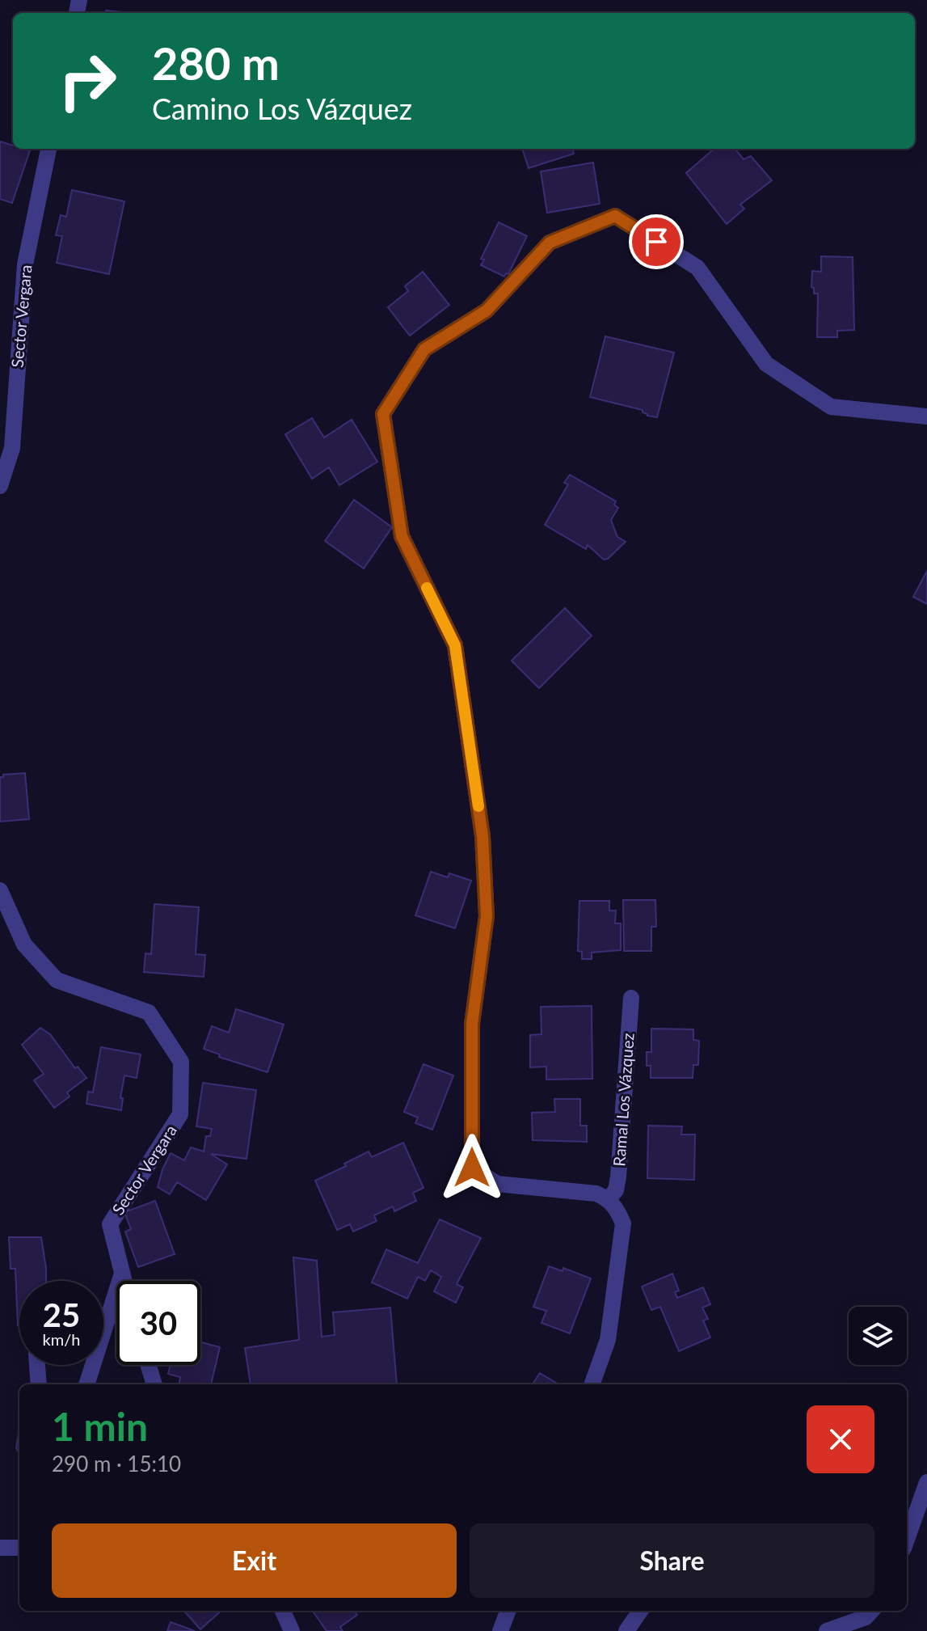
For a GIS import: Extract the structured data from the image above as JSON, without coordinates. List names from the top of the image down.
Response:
{
  "streets": {
    "street": ["Sector Vergara", "Ramal Los Vázquez"]
  },
  "page": {
    "turn": ["280 m", "Camino Los Vázquez"],
    "speed": "25 km/h",
    "limit": "30",
    "heading": ["1 min", "290 m · 15:10"],
    "buttons": ["Exit", "Share"]
  }
}
